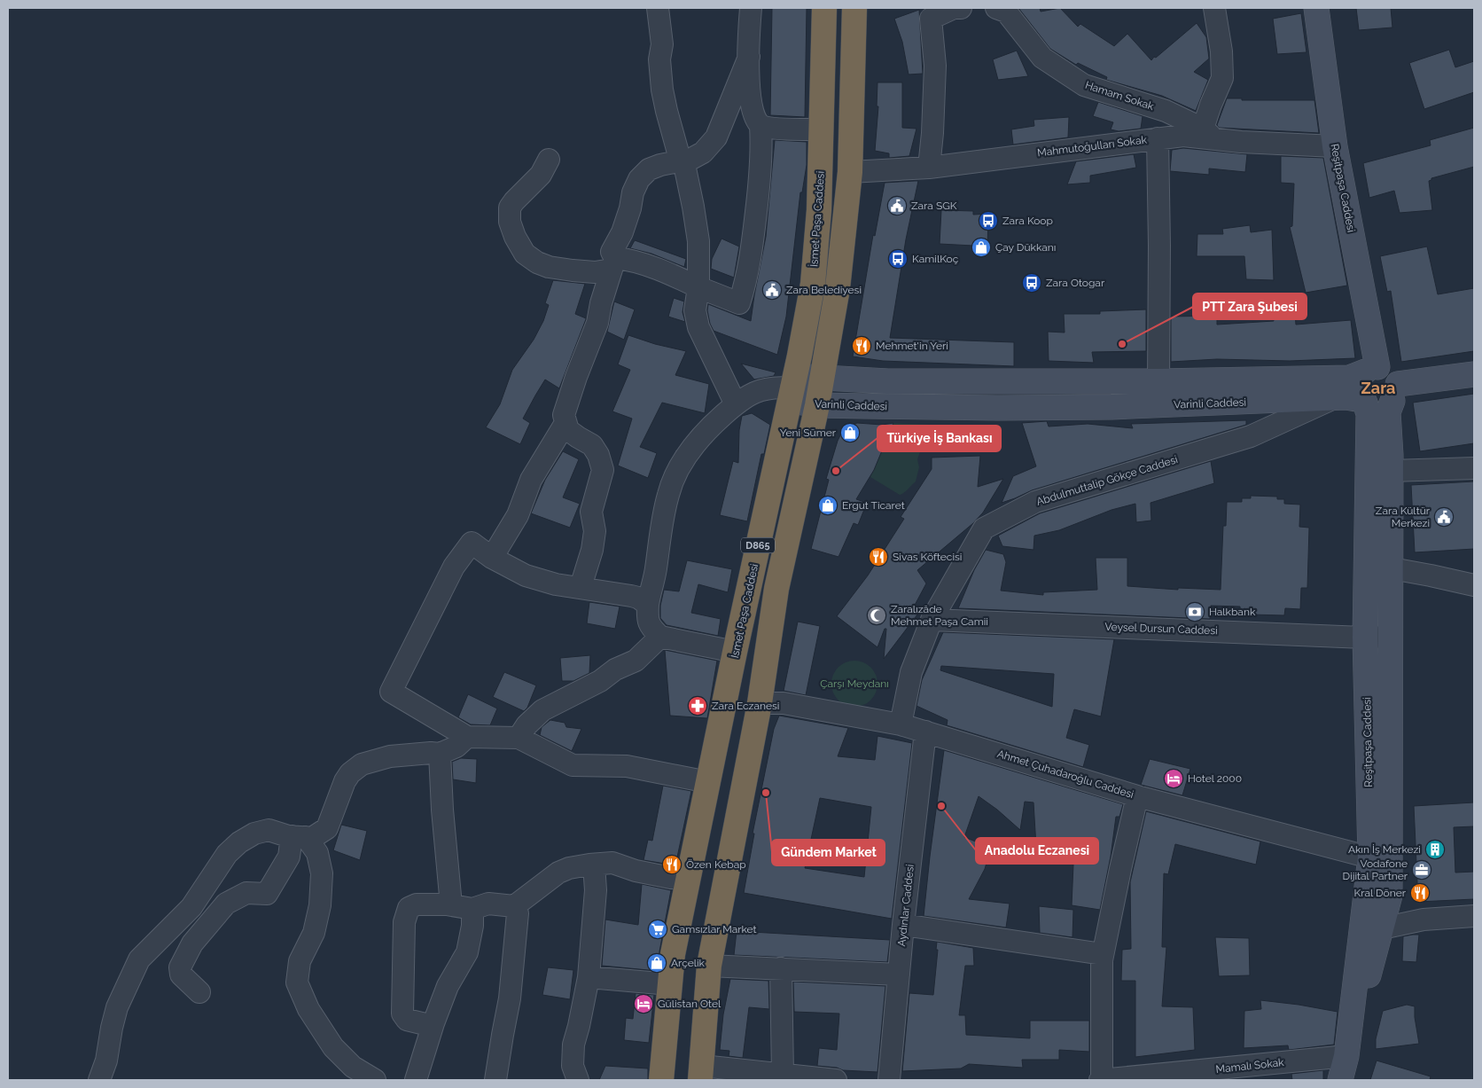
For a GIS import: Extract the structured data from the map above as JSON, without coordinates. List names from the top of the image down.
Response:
{
  "streets": {
    "highway": ["İsmet Paşa Caddesi", "D865"],
    "main road": ["Reşitpaşa Caddesi", "Varinli Caddesi"],
    "street": [
      "Hamam Sokak",
      "Mahmutoğulları Sokak",
      "Abdulmuttalip Gökçe Caddesi",
      "Veysel Dursun Caddesi",
      "Ahmet Çuhadaroğlu Caddesi",
      "Aydınlar Caddesi",
      "Mamalı Sokak"
    ]
  },
  "crossings": [
    ["Hamam Sokak", "Mahmutoğulları Sokak"],
    ["Mahmutoğulları Sokak", "Reşitpaşa Caddesi"],
    ["Mahmutoğulları Sokak", "D865"],
    ["Reşitpaşa Caddesi", "Varinli Caddesi"],
    ["Reşitpaşa Caddesi", "Veysel Dursun Caddesi"],
    ["Reşitpaşa Caddesi", "Ahmet Çuhadaroğlu Caddesi"],
    ["İsmet Paşa Caddesi", "Varinli Caddesi"],
    ["Varinli Caddesi", "Abdulmuttalip Gökçe Caddesi"],
    ["Varinli Caddesi", "D865"],
    ["Abdulmuttalip Gökçe Caddesi", "Veysel Dursun Caddesi"],
    ["Abdulmuttalip Gökçe Caddesi", "Ahmet Çuhadaroğlu Caddesi"],
    ["D865", "Ahmet Çuhadaroğlu Caddesi"],
    ["Ahmet Çuhadaroğlu Caddesi", "Aydınlar Caddesi"]
  ],
  "districts": ["Zara"],
  "parks": ["Çarşı Meydanı"],
  "places": {
    "public building": ["Zara SGK", "Zara Belediyesi", "Zara Kültür Merkezi"],
    "bus stop": ["Zara Koop", "KamilKoç", "Zara Otogar"],
    "shop": [
      "Çay Dükkanı",
      "Yeni Sümer",
      "Ergut Ticaret",
      "Arçelik"
    ],
    "other": [
      "PTT Zara Şubesi",
      "Türkiye İş Bankası",
      "Gündem Market",
      "Anadolu Eczanesi"
    ],
    "restaurant": [
      "Mehmet'in Yeri",
      "Sivas Köftecisi",
      "Özen Kebap",
      "Kral Döner"
    ],
    "bank": ["Halkbank"],
    "mosque": ["Zaralızâde Mehmet Paşa Camii"],
    "pharmacy": ["Zara Eczanesi"],
    "hotel": ["Hotel 2000", "Gülistan Otel"],
    "building": ["Akın İş Merkezi"],
    "office": ["Vodafone Dijital Partner"],
    "supermarket": ["Gamsızlar Market"]
  }
}
